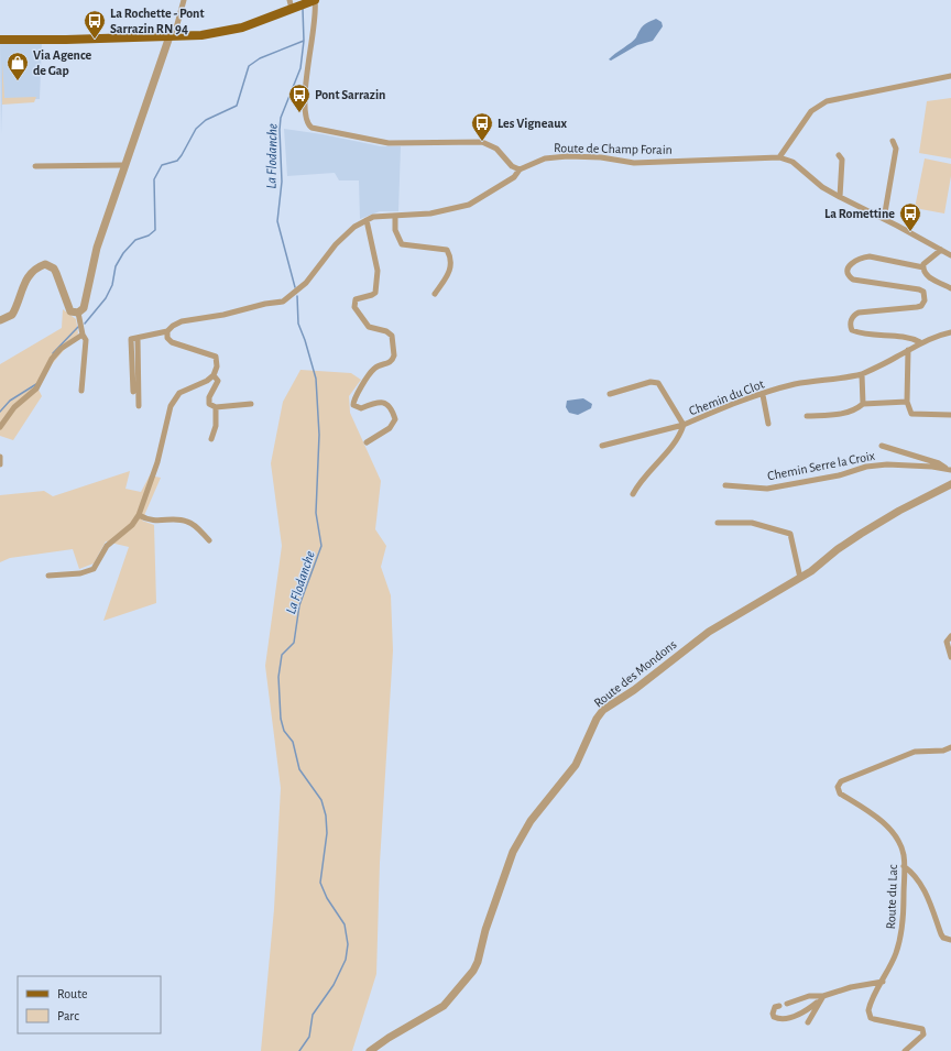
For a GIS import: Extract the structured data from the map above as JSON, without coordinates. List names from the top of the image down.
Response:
{
  "streets": {
    "street": [
      "Route de Champ Forain",
      "Chemin du Clot",
      "Chemin Serre la Croix",
      "Route des Mondons",
      "Route du Lac"
    ]
  },
  "water": ["La Flodanche"],
  "places": {
    "bus stop": [
      "La Rochette - Pont Sarrazin RN 94",
      "Pont Sarrazin",
      "Les Vigneaux",
      "La Romettine"
    ],
    "shop": ["Via Agence de Gap"]
  },
  "legend": ["Route", "Parc"]
}
